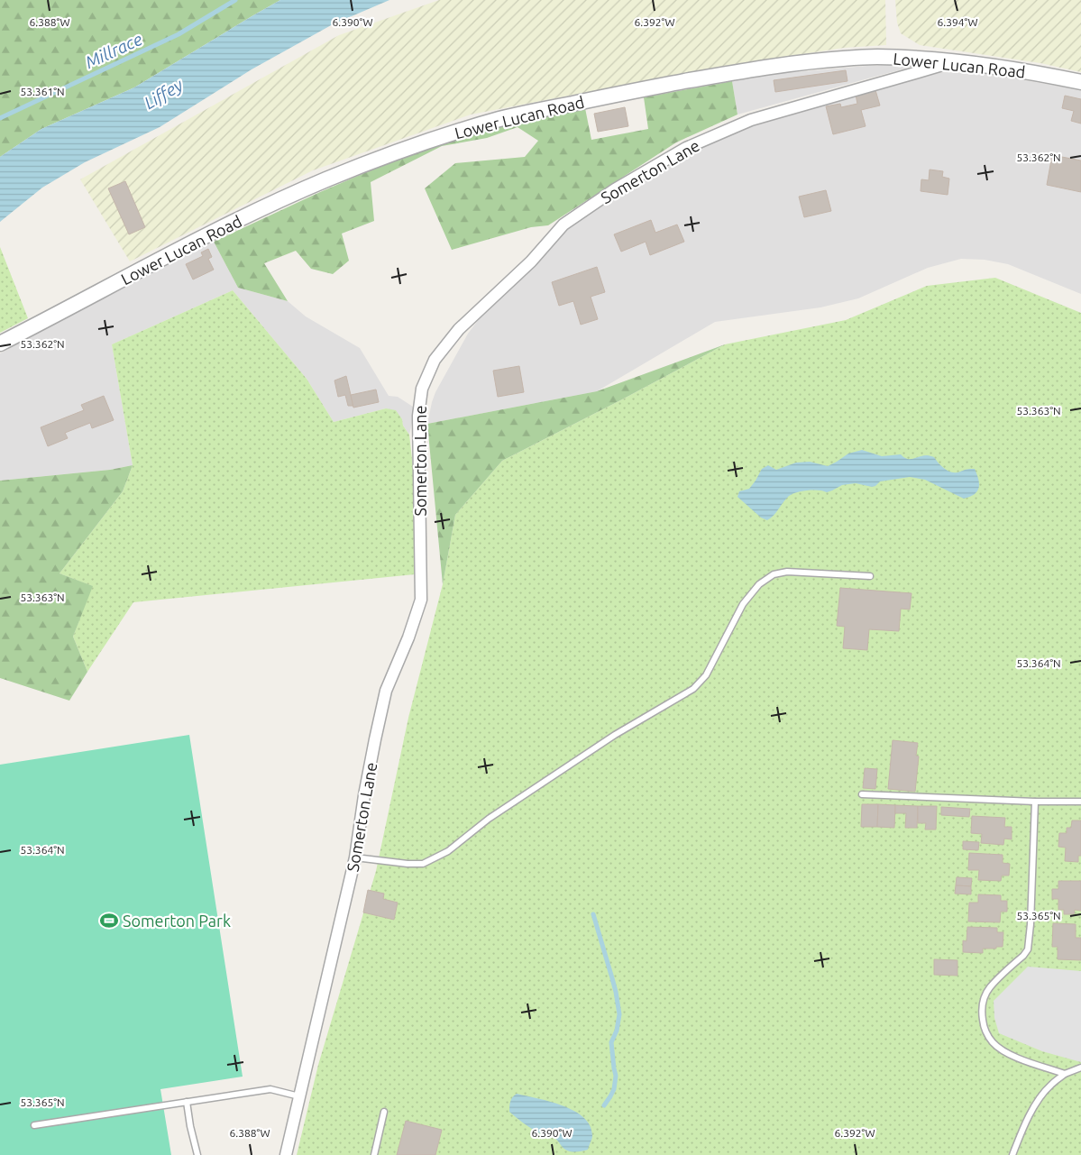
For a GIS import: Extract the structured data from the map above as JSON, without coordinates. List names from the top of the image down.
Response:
{
  "streets": {
    "street": ["Lower Lucan Road", "Somerton Lane"]
  },
  "crossings": [
    ["Lower Lucan Road", "Somerton Lane"]
  ],
  "water": ["Millrace", "Liffey"],
  "places": {
    "sports": ["Somerton Park"]
  },
  "coordinates": [
    "6.388°W",
    "6.390°W",
    "6.392°W",
    "6.394°W",
    "53.361°N",
    "53.362°N",
    "53.363°N",
    "53.364°N",
    "53.365°N"
  ]
}
